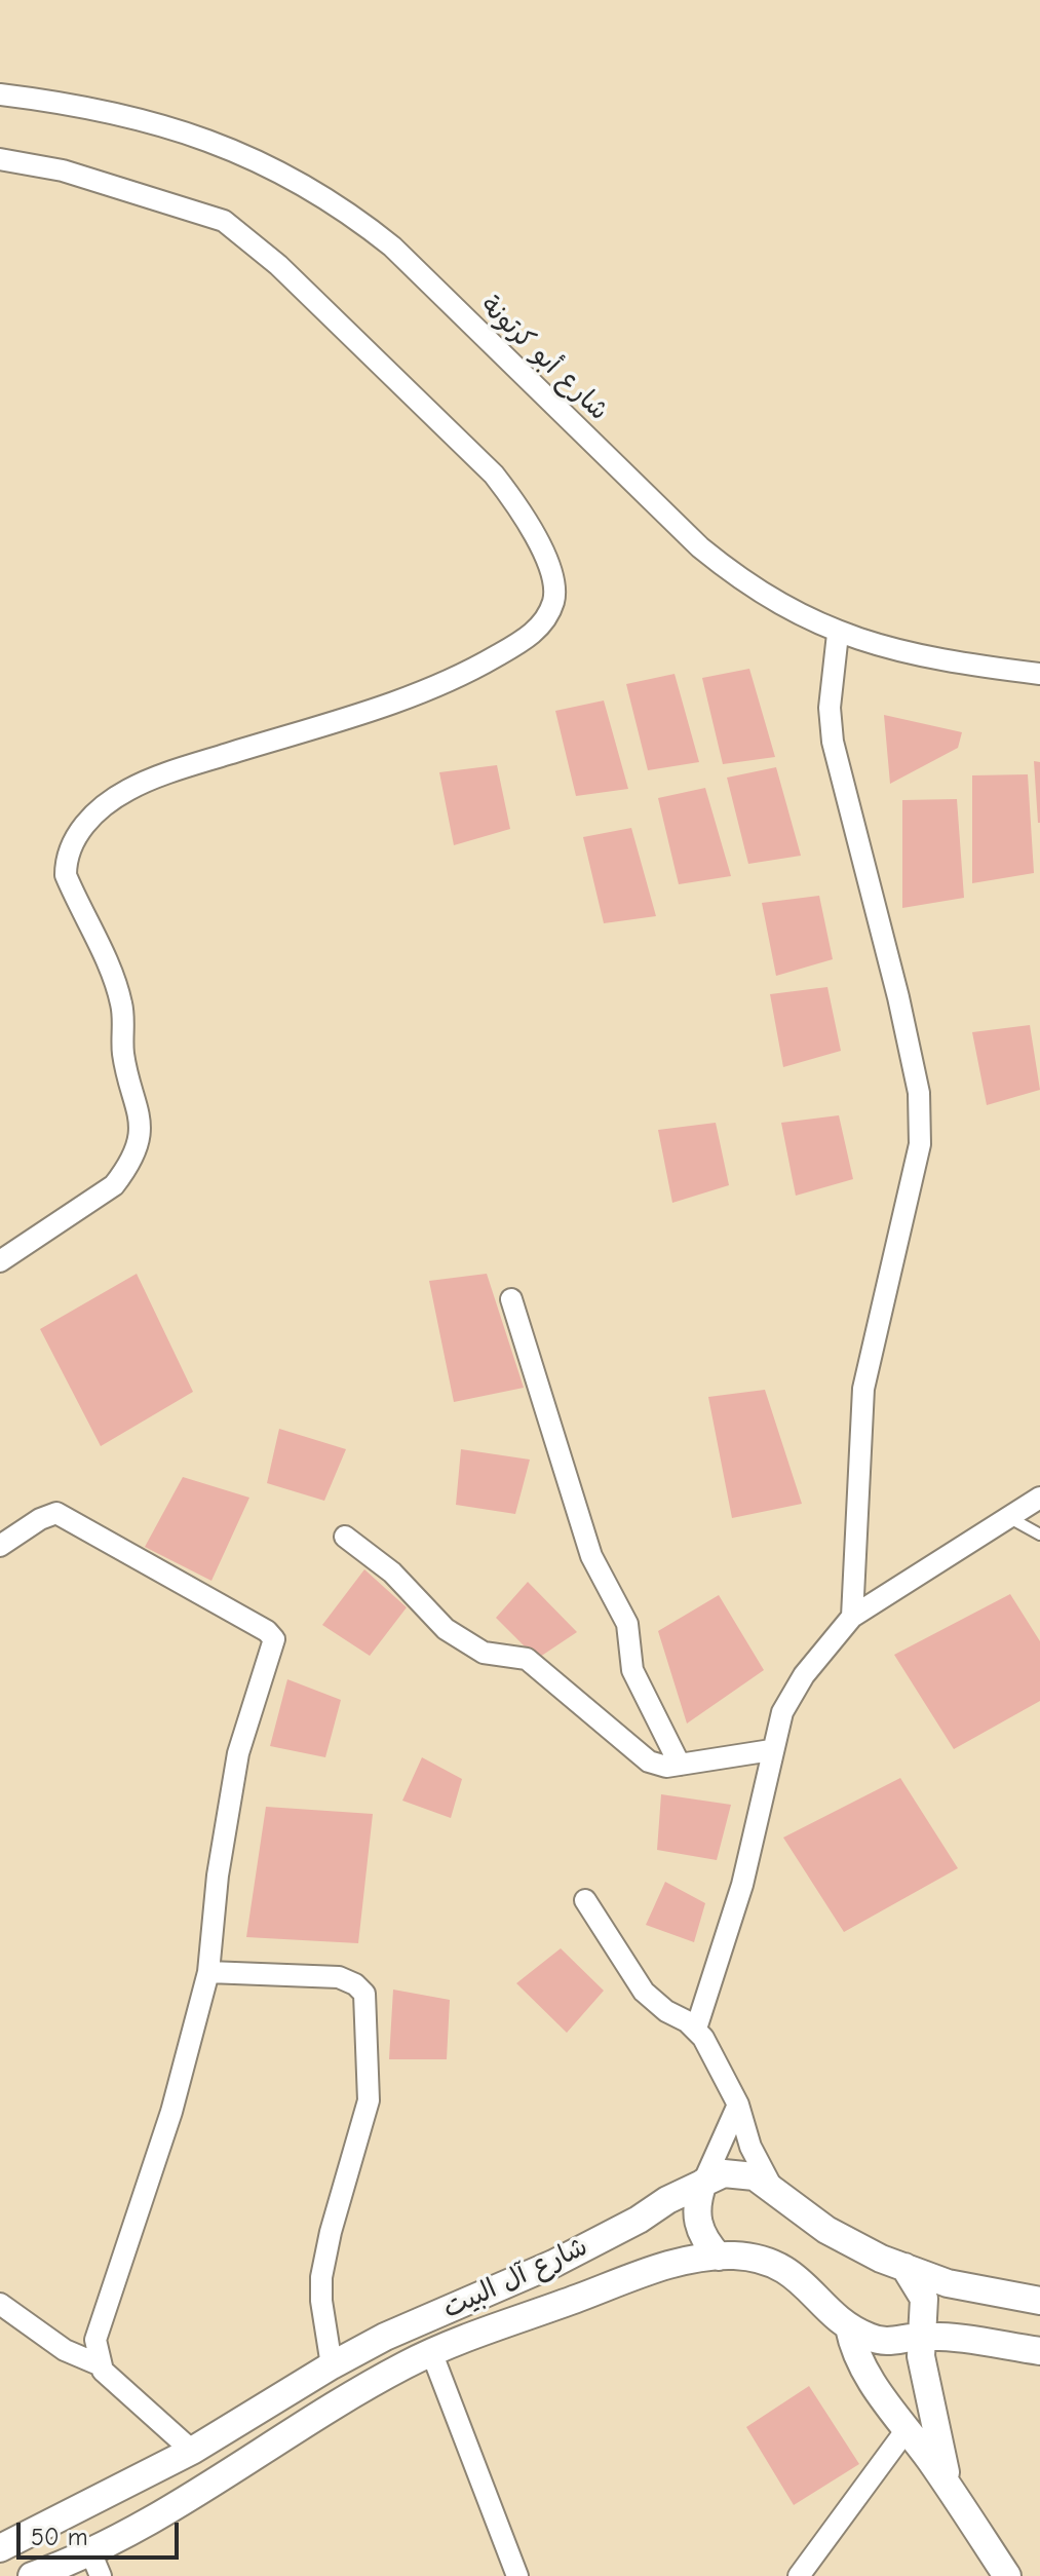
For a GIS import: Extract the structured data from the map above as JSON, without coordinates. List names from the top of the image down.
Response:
{
  "streets": {
    "street": ["شارع أبو كرتونة", "شارع آل البيت"]
  },
  "scale_bar": "50 m"
}
